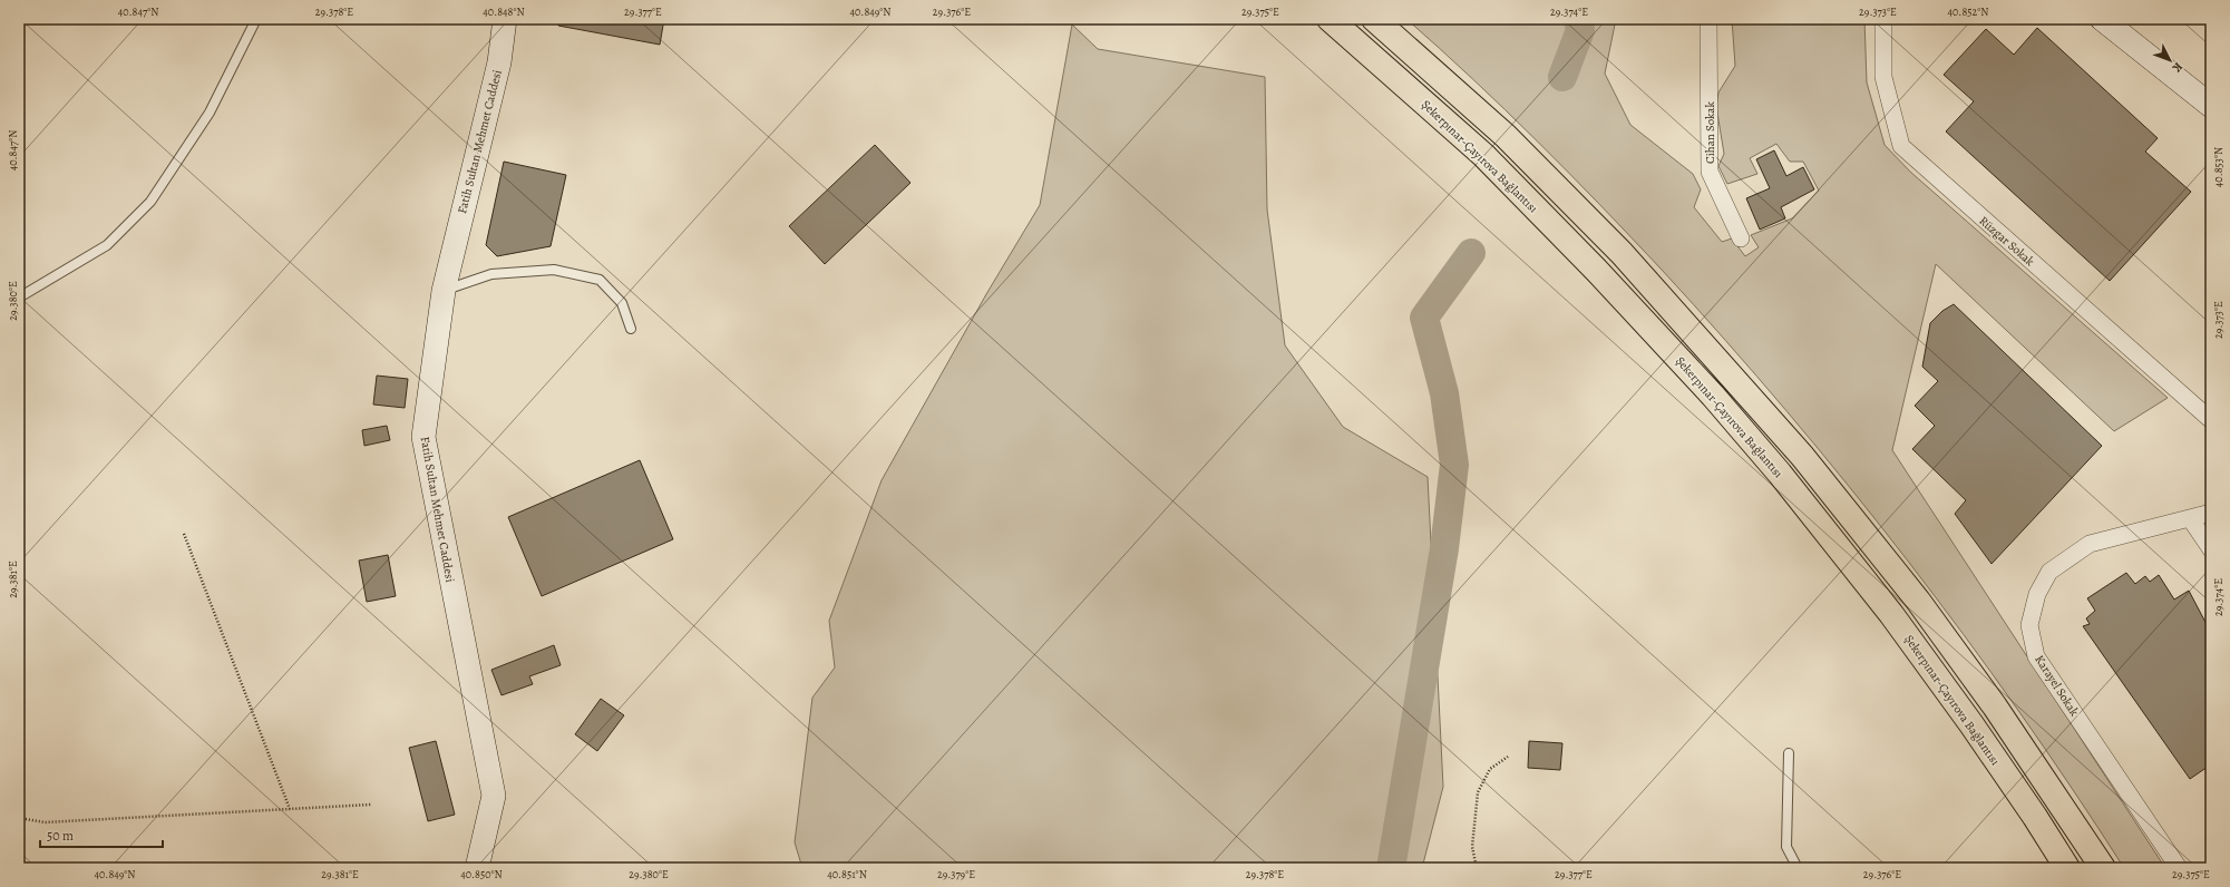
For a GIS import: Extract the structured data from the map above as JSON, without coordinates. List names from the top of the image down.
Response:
{
  "streets": {
    "highway": ["Şekerpınar-Çayırova Bağlantısı"],
    "street": [
      "Cihan Sokak",
      "Fatih Sultan Mehmet Caddesi",
      "Rüzgar Sokak",
      "Karayel Sokak"
    ]
  },
  "scale_bar": "50 m",
  "north": "bottom right",
  "coordinates": [
    "40.847°N",
    "29.378°E",
    "40.848°N",
    "29.377°E",
    "40.849°N",
    "29.376°E",
    "29.375°E",
    "29.374°E",
    "29.373°E",
    "40.852°N",
    "40.853°N",
    "29.380°E",
    "29.381°E",
    "40.850°N",
    "40.851°N",
    "29.379°E"
  ]
}
